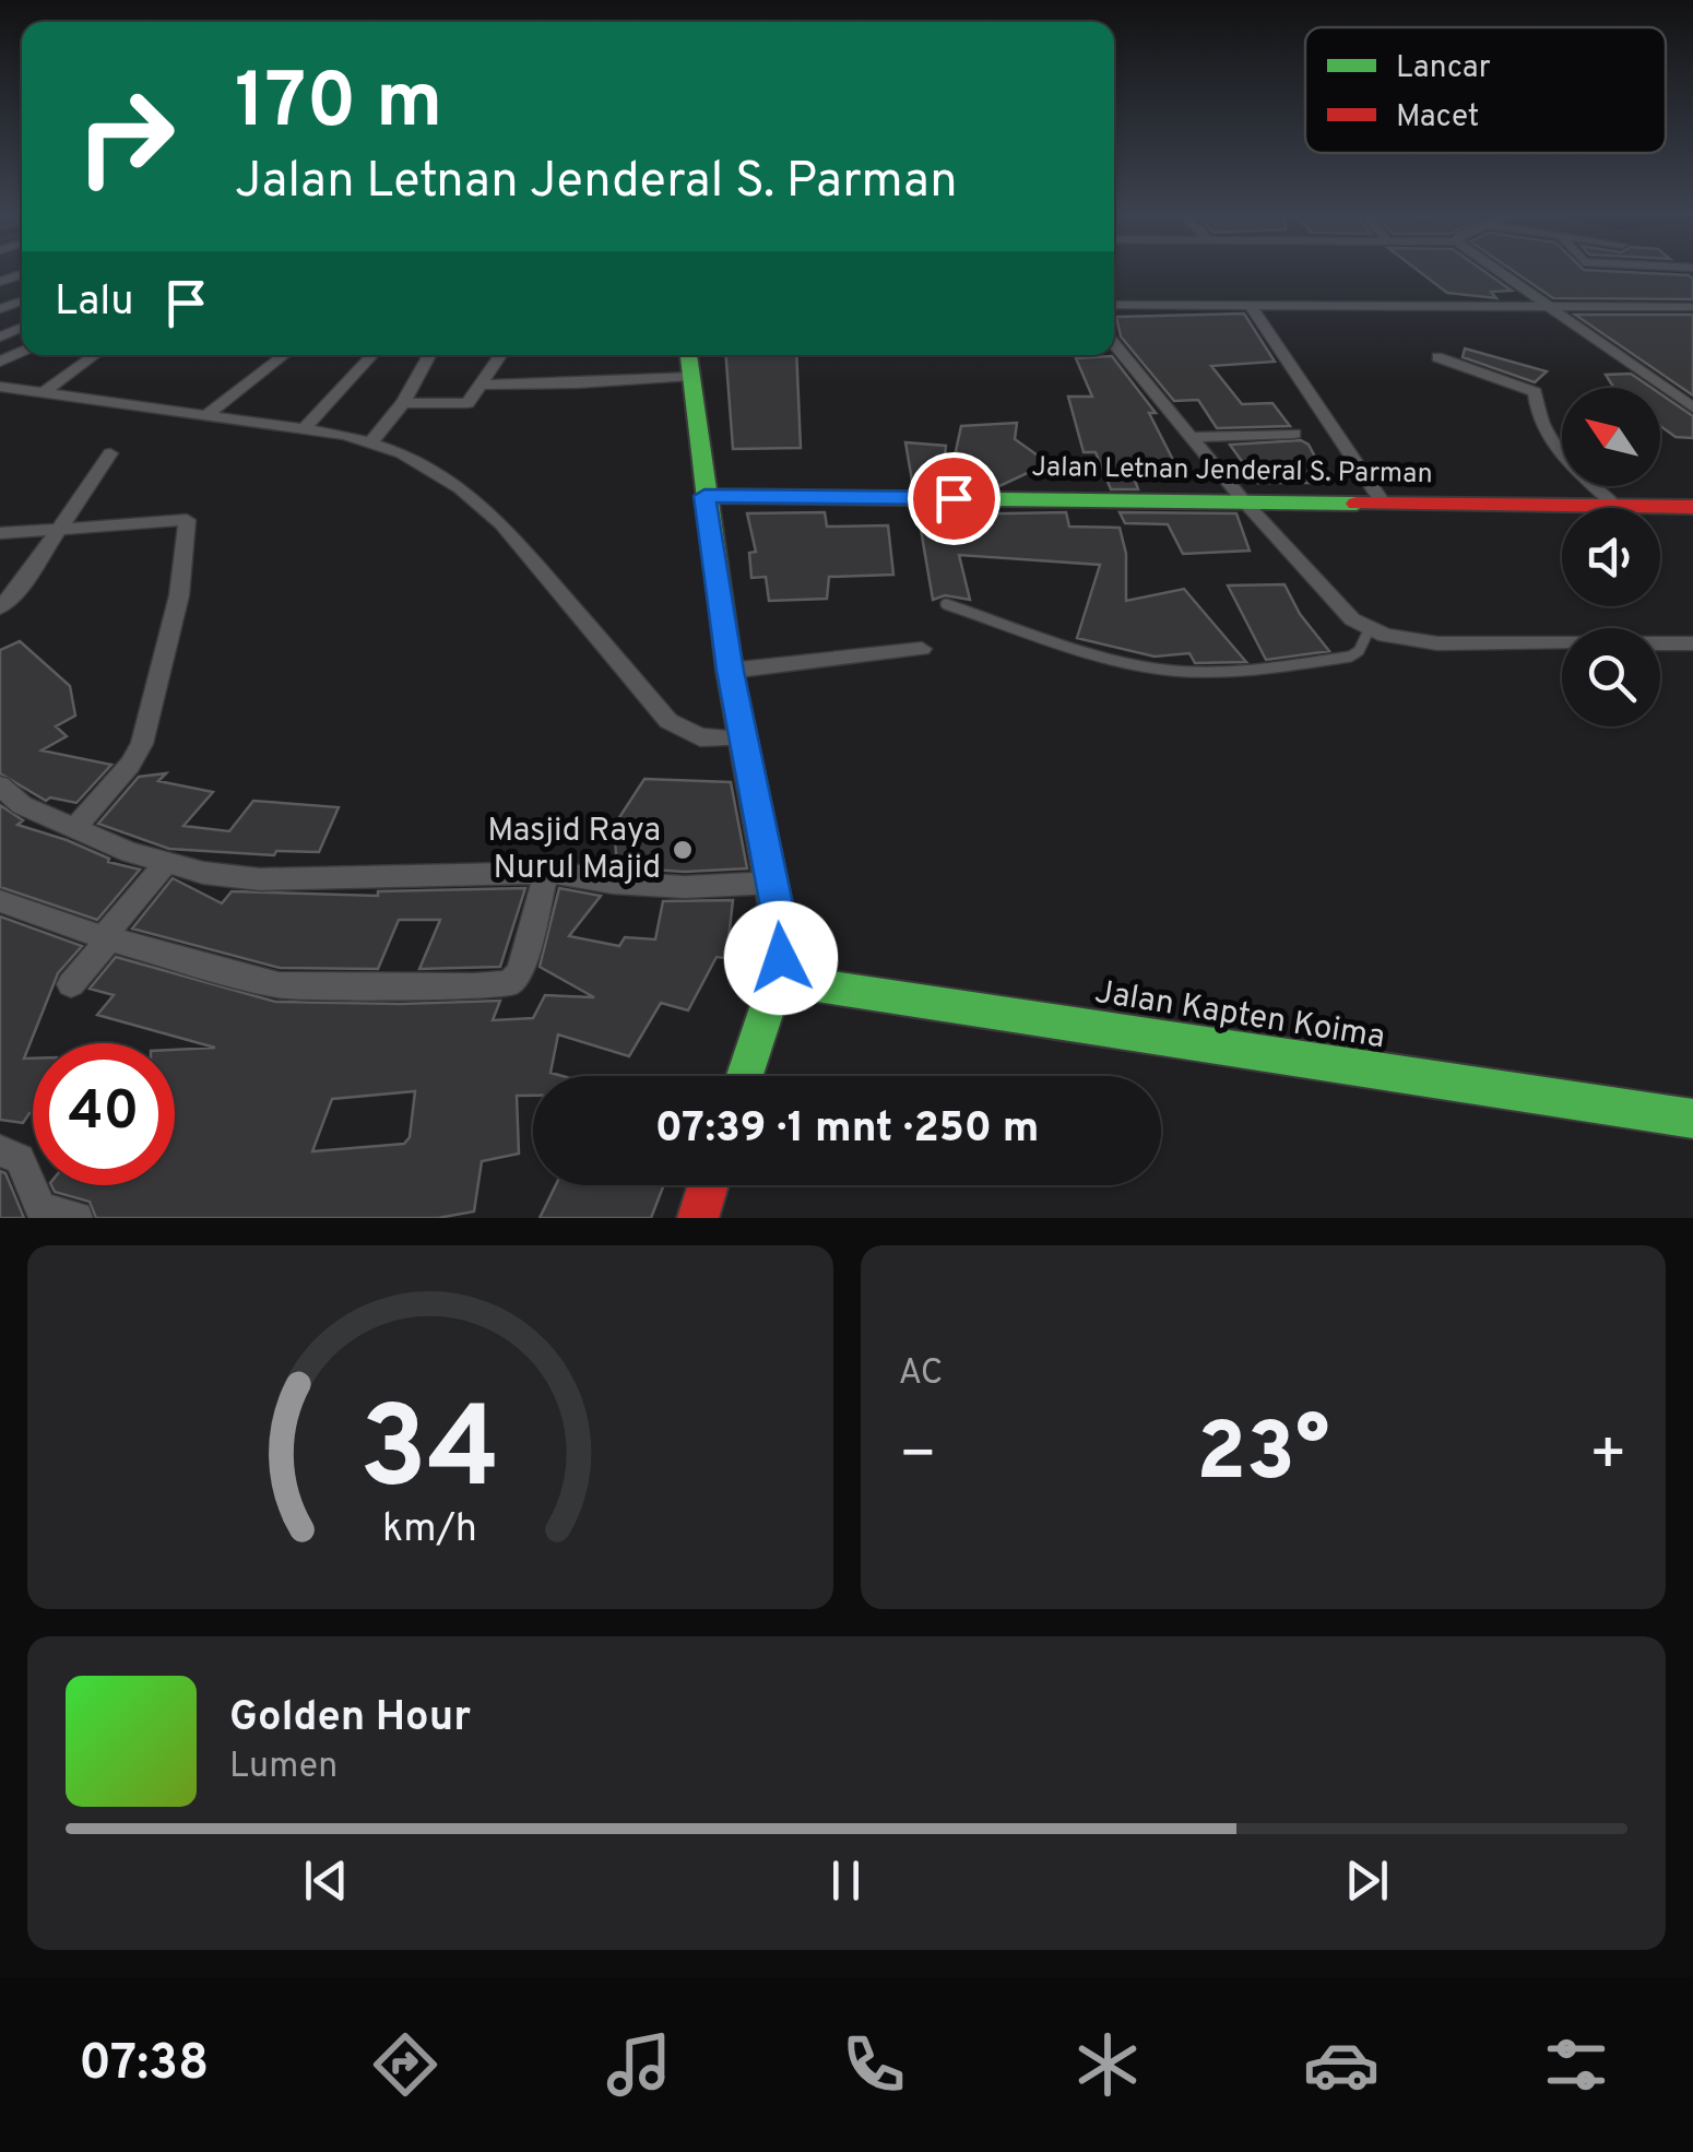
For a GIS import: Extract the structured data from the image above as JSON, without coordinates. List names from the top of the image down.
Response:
{
  "streets": {
    "street": ["Jalan Letnan Jenderal S. Parman", "Jalan Kapten Koima"]
  },
  "places": ["Masjid Raya Nurul Majid"],
  "legend": ["Lancar", "Macet"],
  "north": "top left",
  "page": {
    "turn": ["170 m", "Jalan Letnan Jenderal S. Parman"],
    "then": "Lalu",
    "limit": "40",
    "trip": "07:39 · 1 mnt · 250 m",
    "tile": "AC",
    "heat": ["−", "23°", "+"],
    "song": ["Golden Hour", "Lumen"],
    "tabs": "07:38",
    "gauge": ["34", "km/h"]
  }
}
